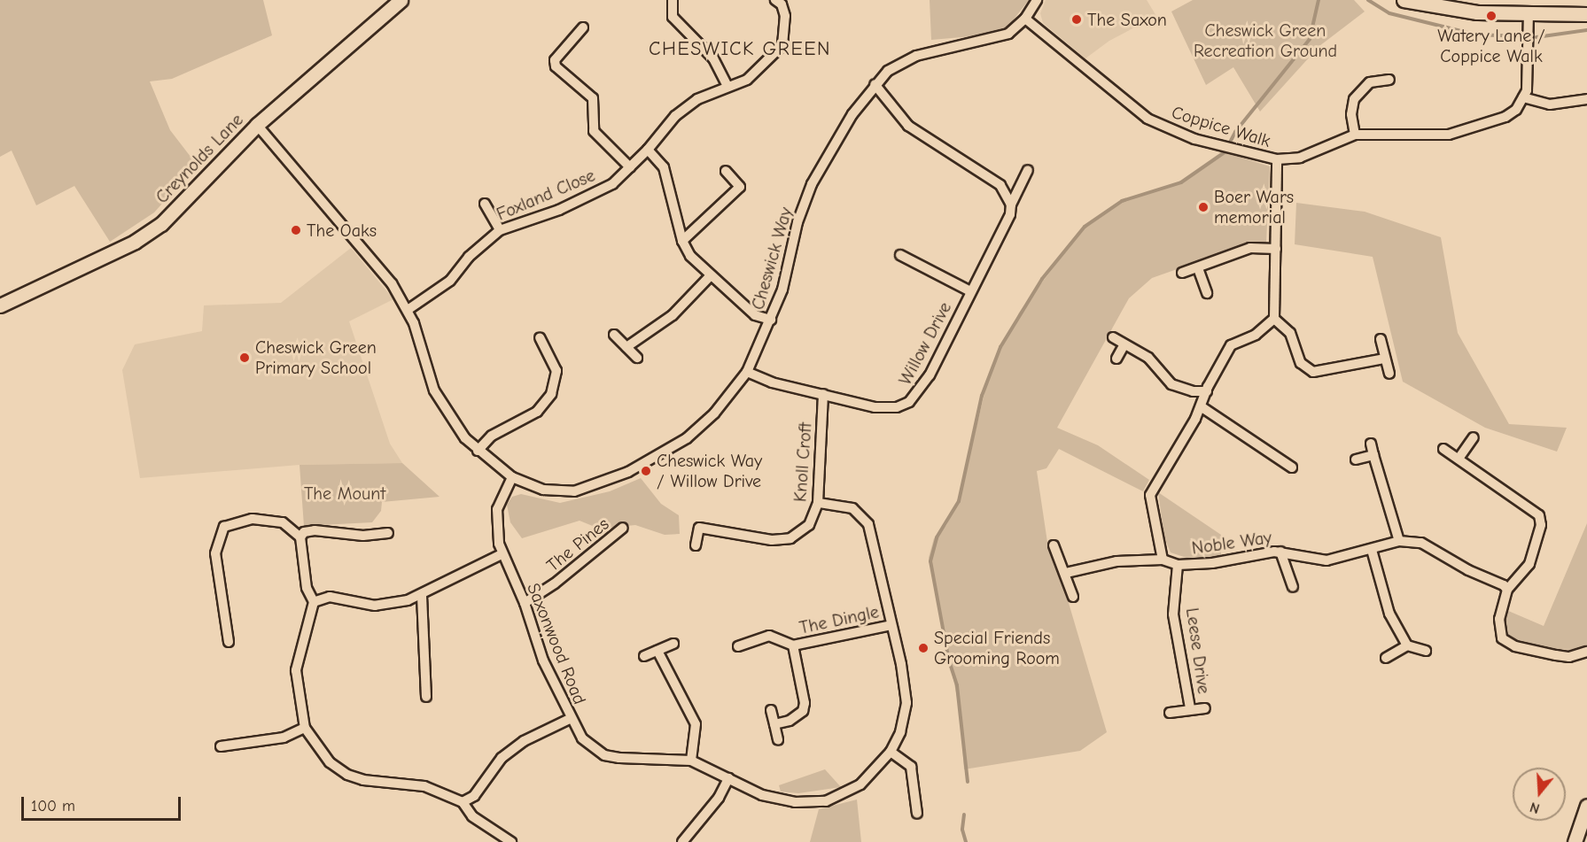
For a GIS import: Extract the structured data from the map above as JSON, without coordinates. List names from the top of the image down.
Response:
{
  "streets": {
    "street": [
      "Coppice Walk",
      "Creynolds Lane",
      "Foxland Close",
      "Cheswick Way",
      "Willow Drive",
      "Knoll Croft",
      "Noble Way",
      "The Pines",
      "The Dingle",
      "Saxonwood Road",
      "Leese Drive"
    ]
  },
  "crossings": [
    ["Coppice Walk", "Cheswick Way"],
    ["Creynolds Lane", "Cheswick Way"],
    ["Foxland Close", "Cheswick Way"],
    ["Cheswick Way", "Willow Drive"],
    ["Cheswick Way", "Saxonwood Road"],
    ["Willow Drive", "Knoll Croft"],
    ["Knoll Croft", "Saxonwood Road"],
    ["Noble Way", "Leese Drive"],
    ["The Pines", "Saxonwood Road"],
    ["The Dingle", "Saxonwood Road"]
  ],
  "districts": ["CHESWICK GREEN"],
  "parks": ["Cheswick Green Recreation Ground", "The Mount"],
  "places": [
    "Watery Lane / Coppice Walk",
    "The Saxon",
    "Boer Wars memorial",
    "The Oaks",
    "Cheswick Green Primary School",
    "Cheswick Way / Willow Drive",
    "Special Friends Grooming Room"
  ],
  "scale_bar": "100 m",
  "north": "bottom"
}
